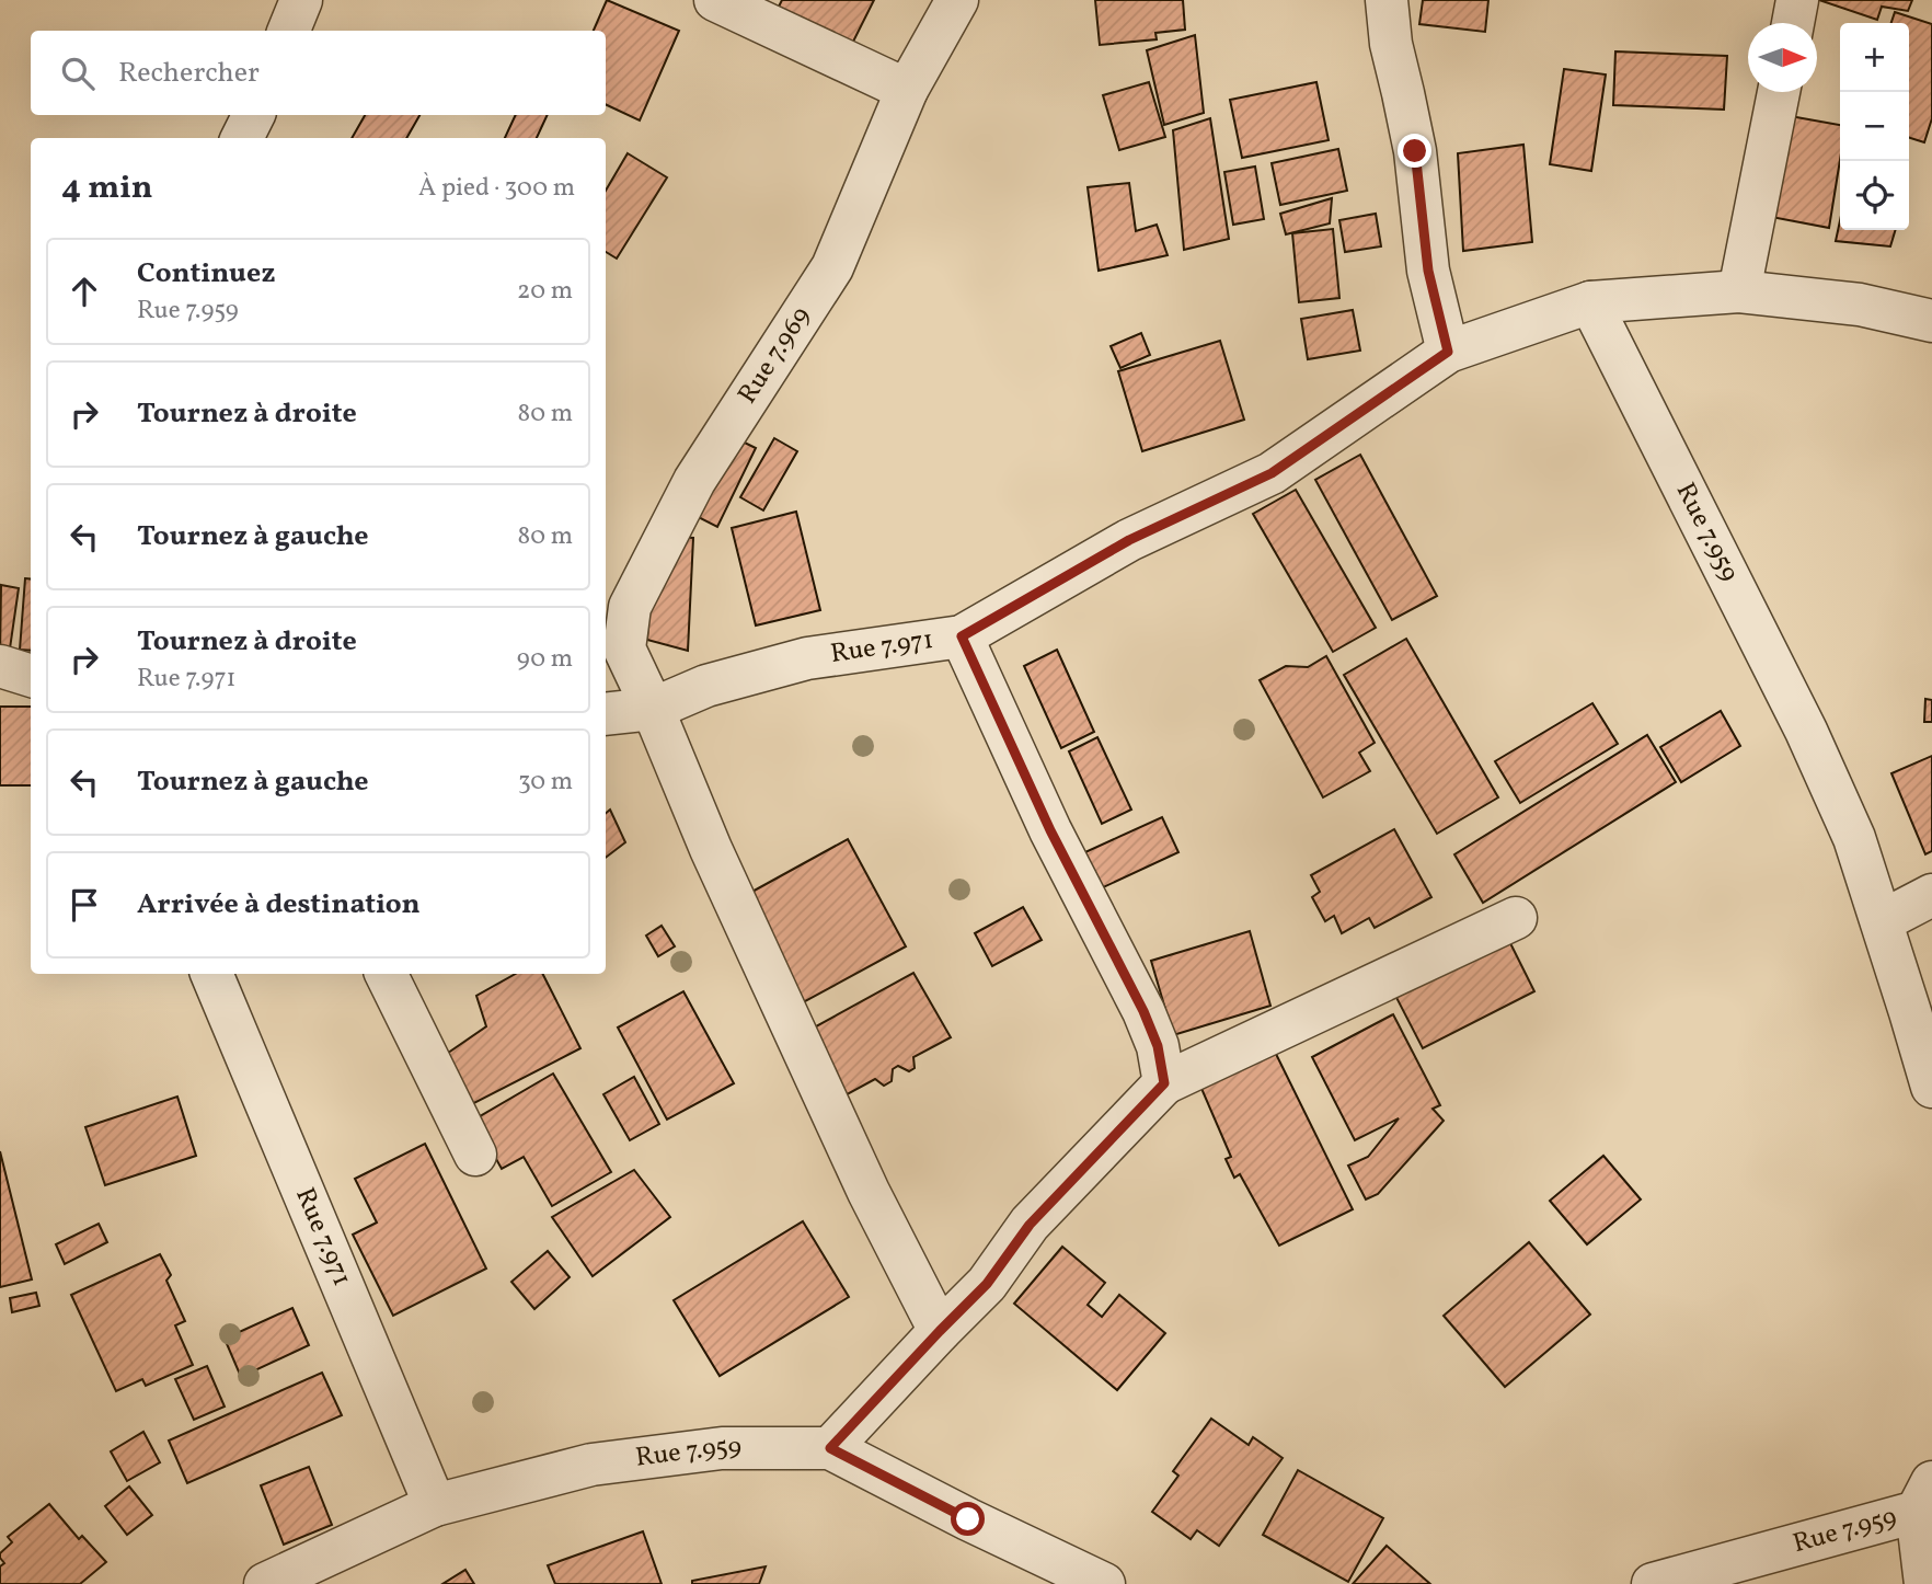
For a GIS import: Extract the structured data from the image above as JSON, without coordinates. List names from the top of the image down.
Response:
{
  "streets": {
    "street": ["Rue 7.969", "Rue 7.959", "Rue 7.971"]
  },
  "crossings": [
    ["Rue 7.969", "Rue 7.971"],
    ["Rue 7.959", "Rue 7.971"]
  ],
  "north": "right",
  "page": {
    "map_buttons": ["+", "−"],
    "search": "Rechercher",
    "heading": ["4 min", "À pied · 300 m"],
    "list": [
      ["Continuez", "Rue 7.959", "20 m"],
      ["Tournez à droite", "80 m"],
      ["Tournez à gauche", "80 m"],
      ["Tournez à droite", "Rue 7.971", "90 m"],
      ["Tournez à gauche", "30 m"],
      "Arrivée à destination"
    ]
  }
}
